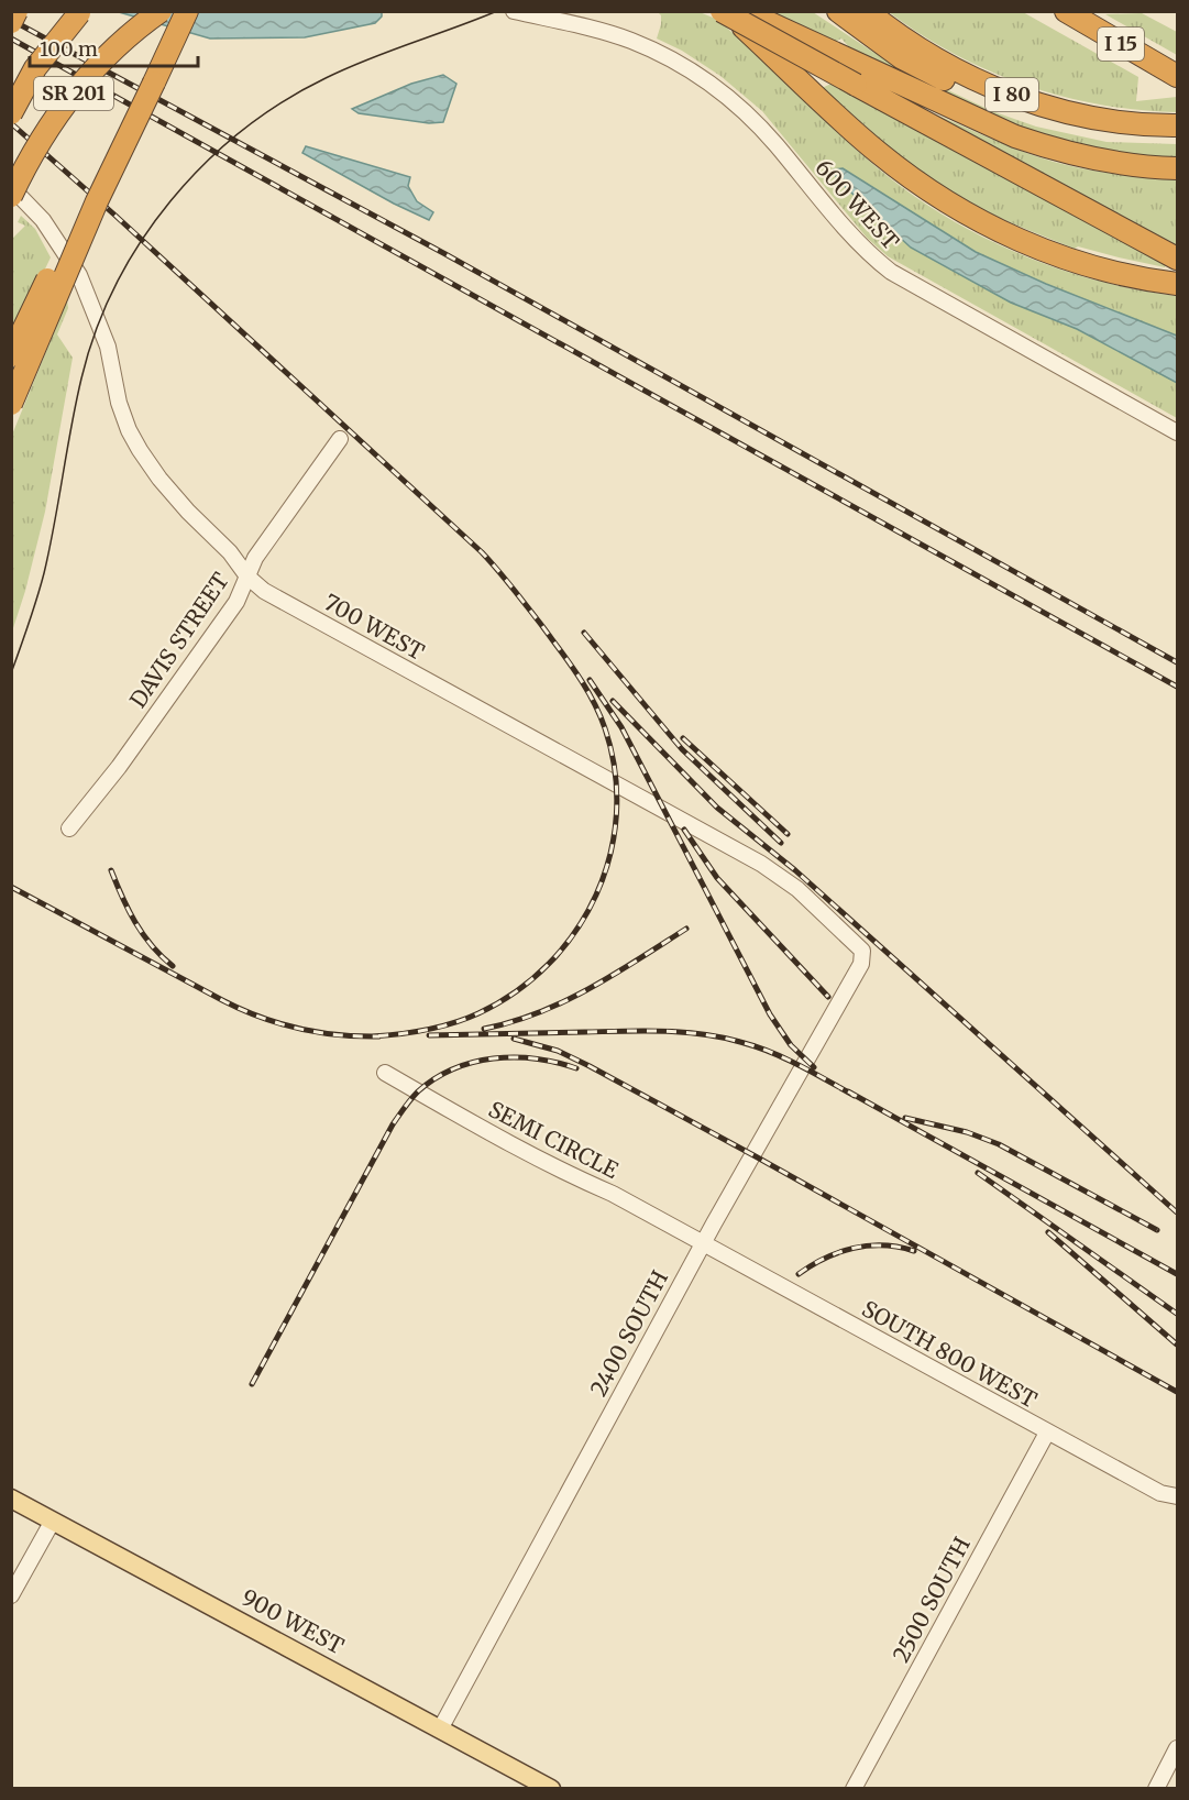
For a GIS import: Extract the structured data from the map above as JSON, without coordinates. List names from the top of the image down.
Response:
{
  "streets": {
    "highway": ["I 15", "SR 201", "I 80"],
    "main road": ["900 WEST"],
    "street": [
      "600 WEST",
      "700 WEST",
      "DAVIS STREET",
      "SEMI CIRCLE",
      "2400 SOUTH",
      "SOUTH 800 WEST",
      "2500 SOUTH"
    ]
  },
  "crossings": [
    ["700 WEST", "DAVIS STREET"],
    ["700 WEST", "2400 SOUTH"],
    ["SEMI CIRCLE", "2400 SOUTH"],
    ["SEMI CIRCLE", "SOUTH 800 WEST"],
    ["2400 SOUTH", "SOUTH 800 WEST"],
    ["2400 SOUTH", "900 WEST"],
    ["SOUTH 800 WEST", "2500 SOUTH"]
  ],
  "scale_bar": "100 m"
}
